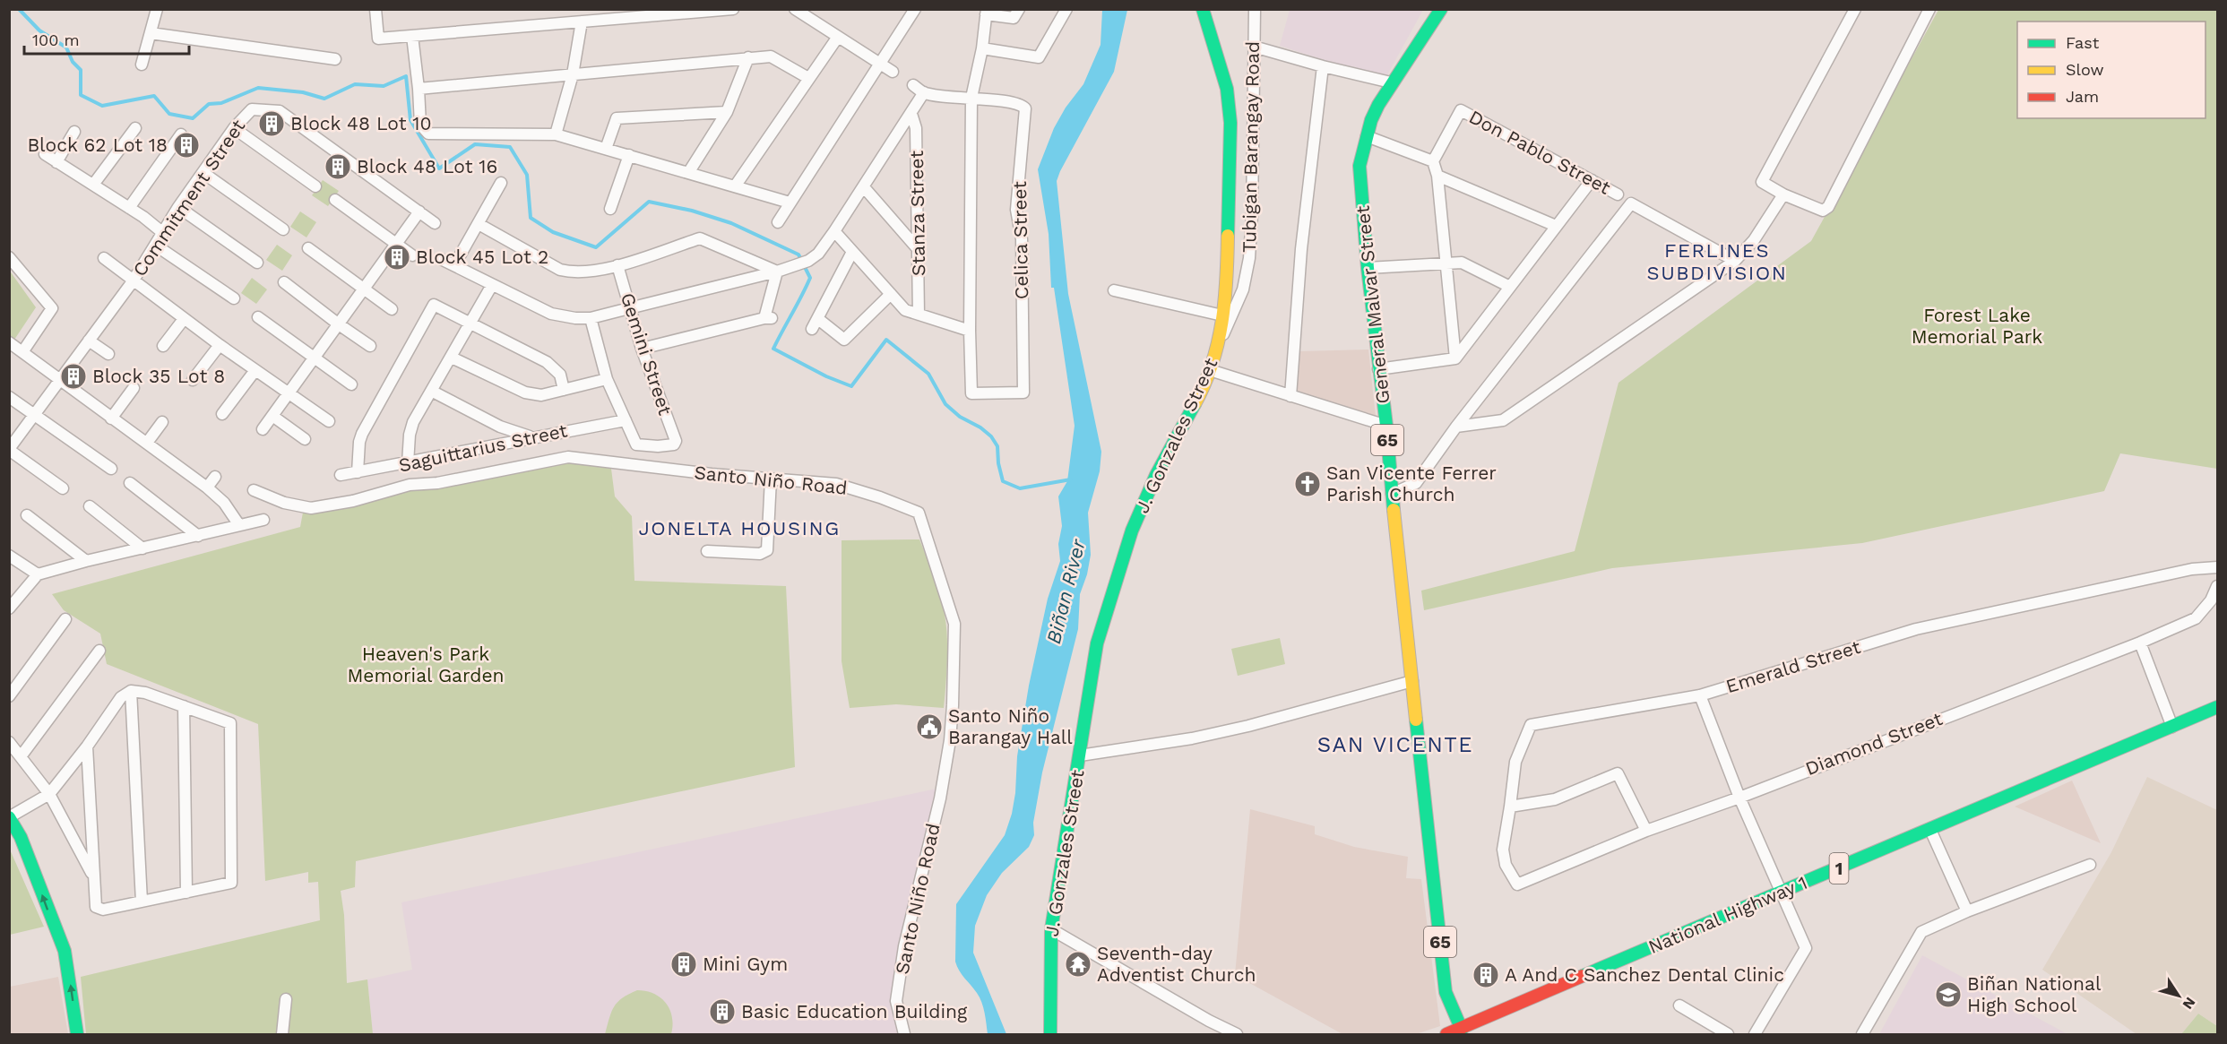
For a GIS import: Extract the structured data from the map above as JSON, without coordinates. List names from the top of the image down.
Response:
{
  "streets": {
    "main road": [
      "General Malvar Street",
      "J. Gonzales Street",
      "65",
      "1",
      "National Highway 1"
    ],
    "street": [
      "Tubigan Barangay Road",
      "Don Pablo Street",
      "Commitment Street",
      "Stanza Street",
      "Celica Street",
      "Gemini Street",
      "Saguittarius Street",
      "Santo Niño Road",
      "Emerald Street",
      "Diamond Street"
    ]
  },
  "crossings": [
    ["Tubigan Barangay Road", "J. Gonzales Street"],
    ["General Malvar Street", "National Highway 1"],
    ["Gemini Street", "Saguittarius Street"],
    ["Emerald Street", "Diamond Street"]
  ],
  "districts": ["FERLINES SUBDIVISION", "JONELTA HOUSING", "SAN VICENTE"],
  "water": ["Biñan River"],
  "parks": ["Forest Lake Memorial Park", "Heaven's Park Memorial Garden"],
  "places": {
    "building": [
      "Block 48 Lot 10",
      "Block 62 Lot 18",
      "Block 48 Lot 16",
      "Block 45 Lot 2",
      "Block 35 Lot 8",
      "Mini Gym",
      "A And C Sanchez Dental Clinic",
      "Basic Education Building"
    ],
    "church": ["San Vicente Ferrer Parish Church"],
    "public building": ["Santo Niño Barangay Hall"],
    "temple": ["Seventh-day Adventist Church"],
    "school or university": ["Biñan National High School"]
  },
  "legend": ["Fast", "Slow", "Jam"],
  "scale_bar": "100 m",
  "north": "bottom right"
}
